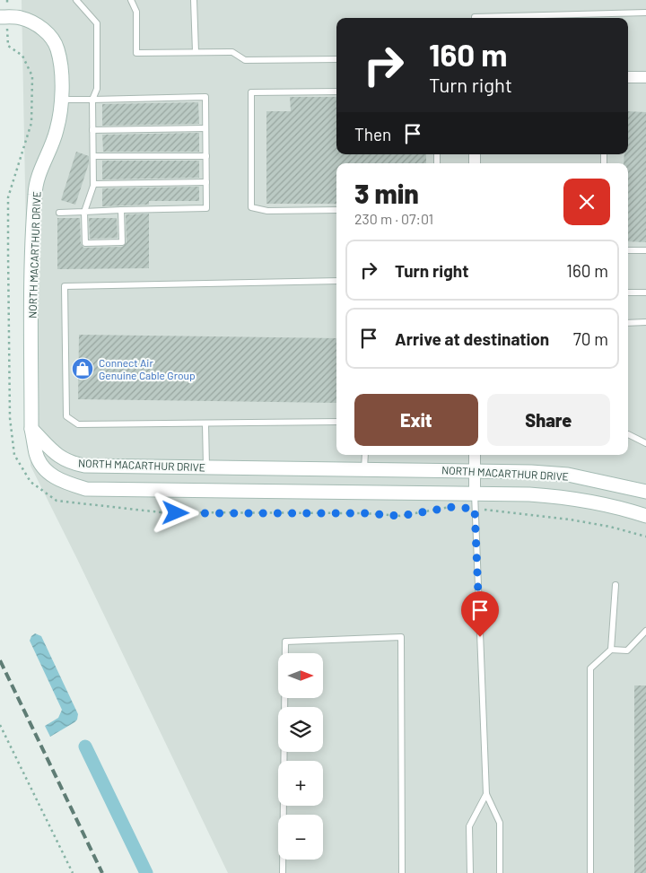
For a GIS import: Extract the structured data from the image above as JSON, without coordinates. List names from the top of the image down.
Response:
{
  "streets": {
    "main road": ["NORTH MACARTHUR DRIVE"]
  },
  "places": {
    "shop": ["Connect Air Genuine Cable Group"]
  },
  "north": "right",
  "page": {
    "turn": ["160 m", "Turn right"],
    "then": "Then",
    "heading": ["3 min", "230 m · 07:01"],
    "list": [
      {
        "name": "Turn right",
        "value": "160 m"
      },
      {
        "name": "Arrive at destination",
        "value": "70 m"
      }
    ],
    "buttons": ["Exit", "Share"],
    "map_buttons": ["+", "−"]
  }
}
